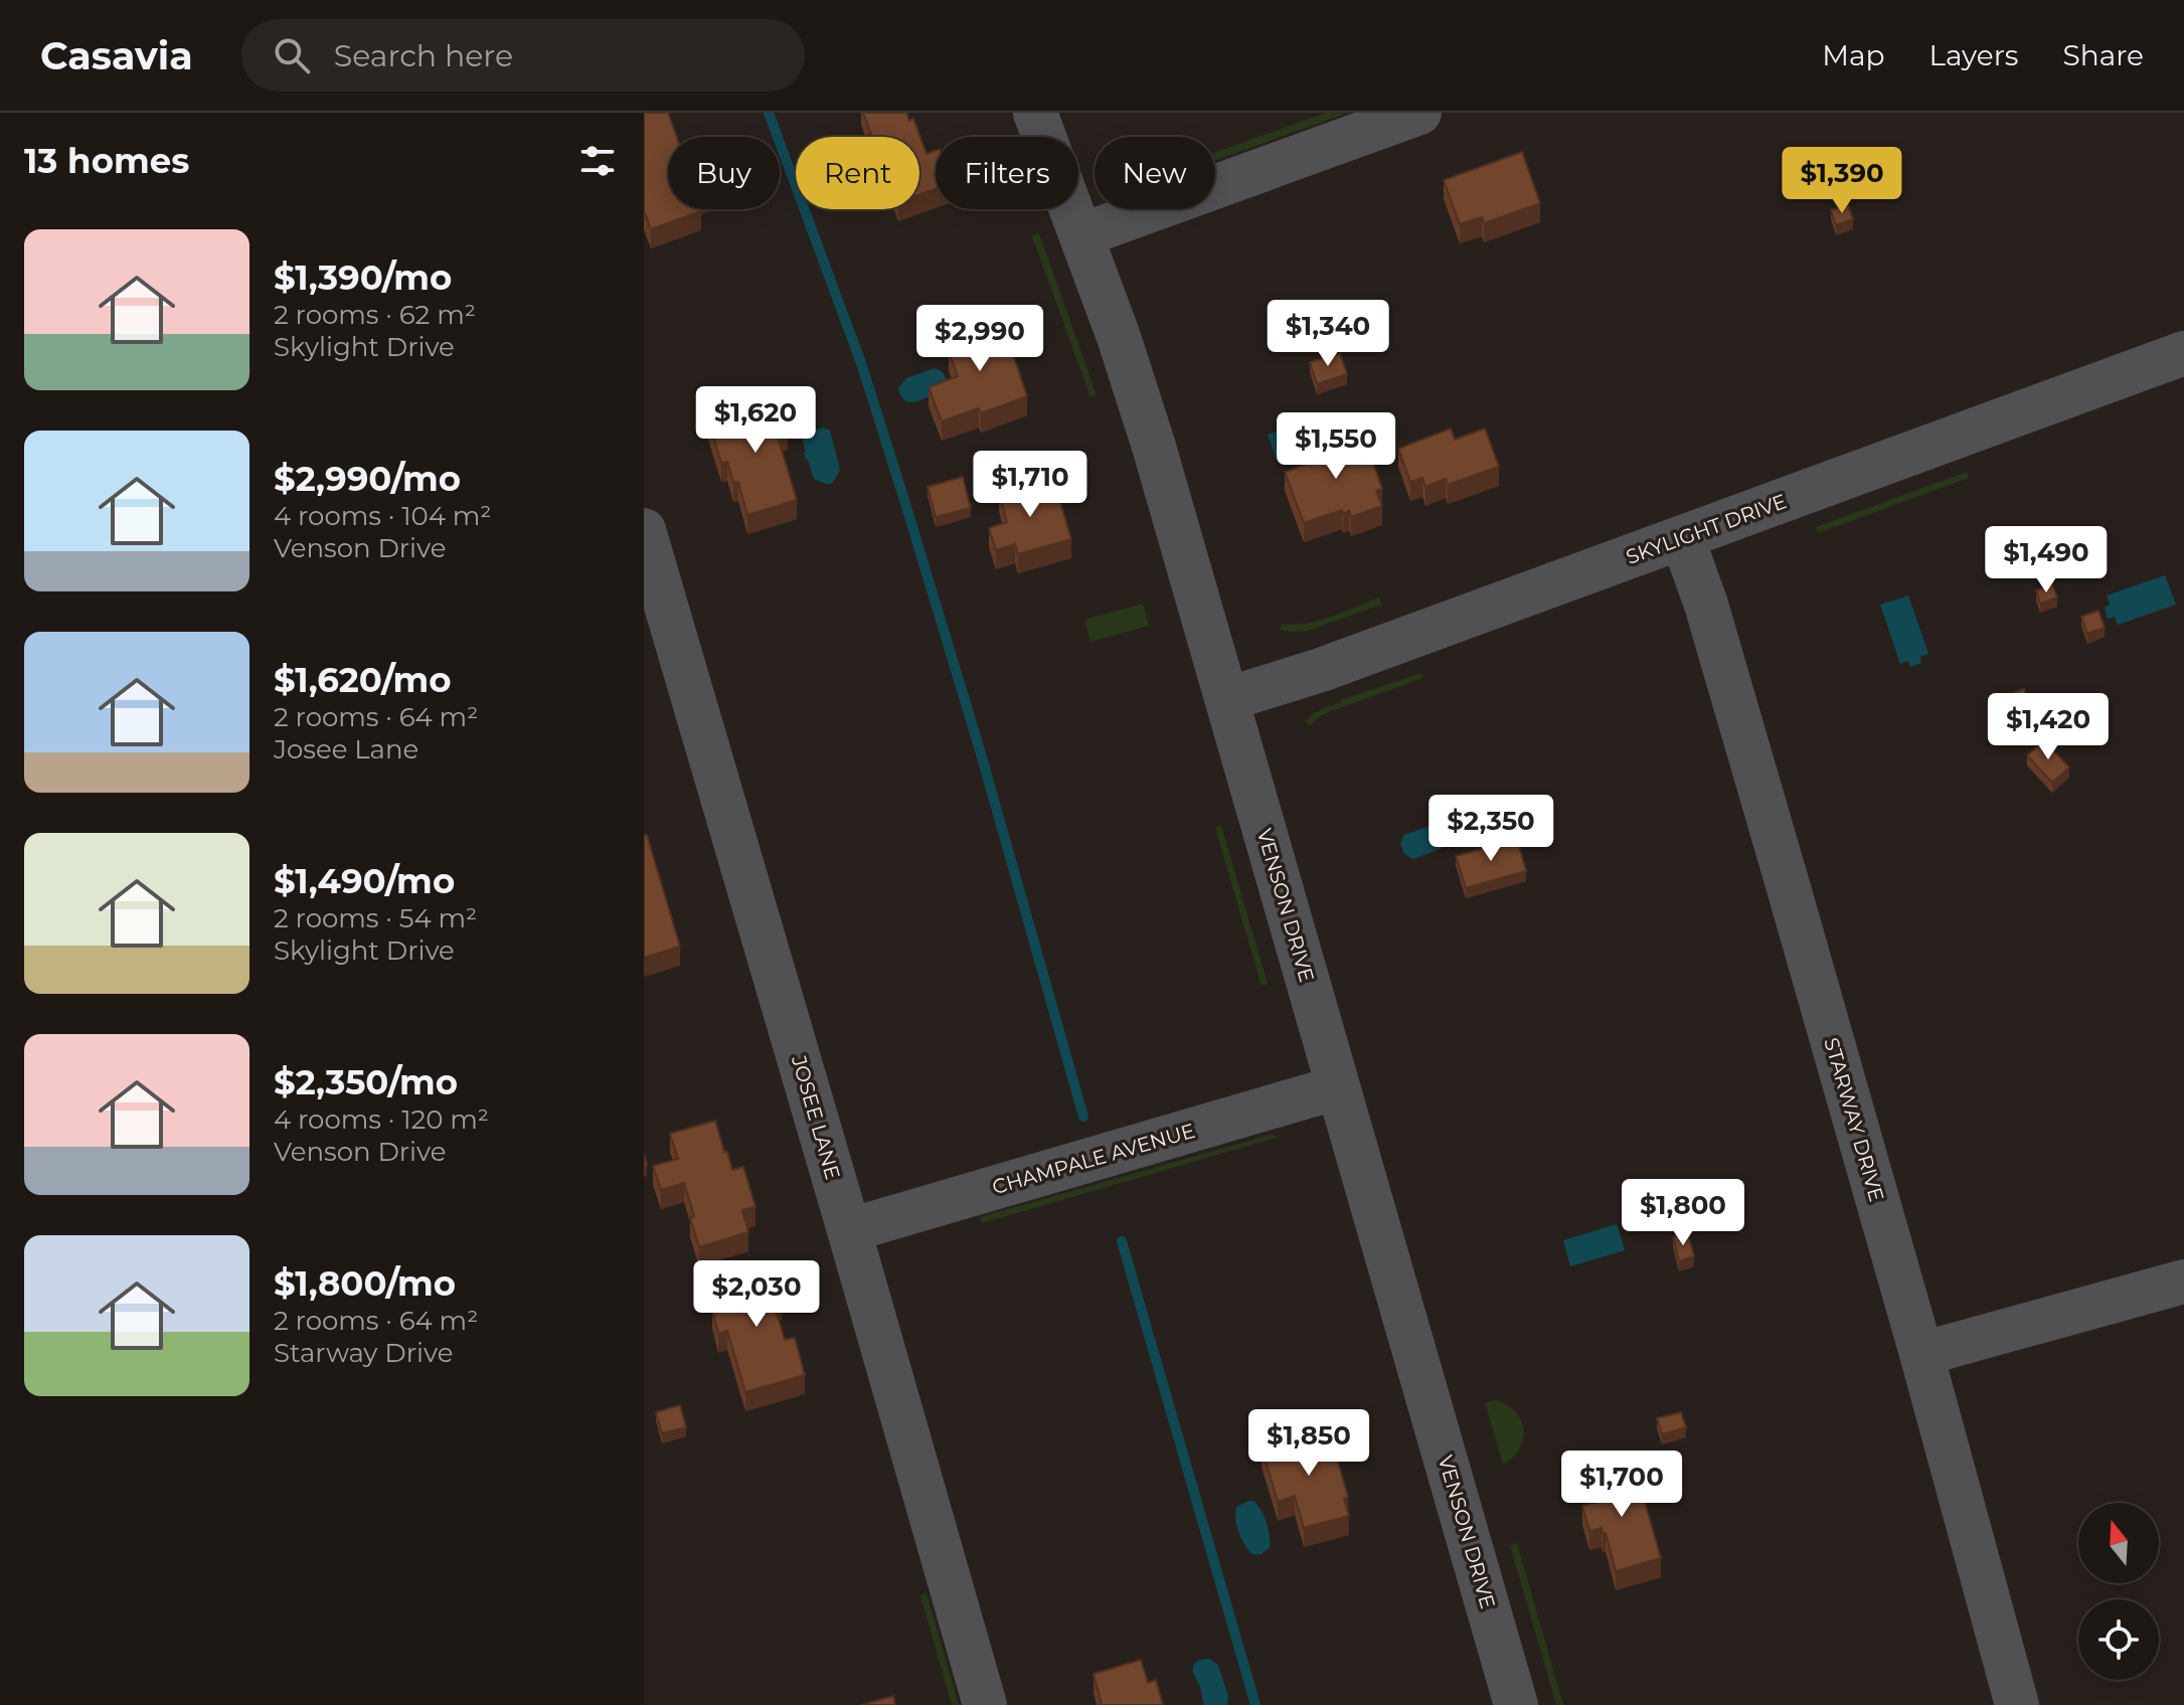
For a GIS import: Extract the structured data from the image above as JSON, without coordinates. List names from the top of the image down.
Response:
{
  "streets": {
    "street": [
      "SKYLIGHT DRIVE",
      "VENSON DRIVE",
      "JOSEE LANE",
      "STARWAY DRIVE",
      "CHAMPALE AVENUE"
    ]
  },
  "crossings": [
    ["SKYLIGHT DRIVE", "VENSON DRIVE"],
    ["SKYLIGHT DRIVE", "STARWAY DRIVE"],
    ["VENSON DRIVE", "CHAMPALE AVENUE"],
    ["JOSEE LANE", "CHAMPALE AVENUE"]
  ],
  "north": "top",
  "page": {
    "header": "Casavia",
    "search": "Search here",
    "nav": ["Map", "Layers", "Share"],
    "heading": "13 homes",
    "chip": [
      "Buy",
      "Rent",
      "Filters",
      "New"
    ],
    "price": [
      "$1,390",
      "$1,340",
      "$2,990",
      "$1,620",
      "$1,550",
      "$1,710",
      "$1,490",
      "$1,420",
      "$2,350",
      "$1,800",
      "$2,030",
      "$1,850",
      "$1,700"
    ],
    "list": [
      {
        "name": "$1,390/mo",
        "note": "2 rooms · 62 m² · Skylight Drive"
      },
      {
        "name": "$2,990/mo",
        "note": "4 rooms · 104 m² · Venson Drive"
      },
      {
        "name": "$1,620/mo",
        "note": "2 rooms · 64 m² · Josee Lane"
      },
      {
        "name": "$1,490/mo",
        "note": "2 rooms · 54 m² · Skylight Drive"
      },
      {
        "name": "$2,350/mo",
        "note": "4 rooms · 120 m² · Venson Drive"
      },
      {
        "name": "$1,800/mo",
        "note": "2 rooms · 64 m² · Starway Drive"
      }
    ]
  }
}
